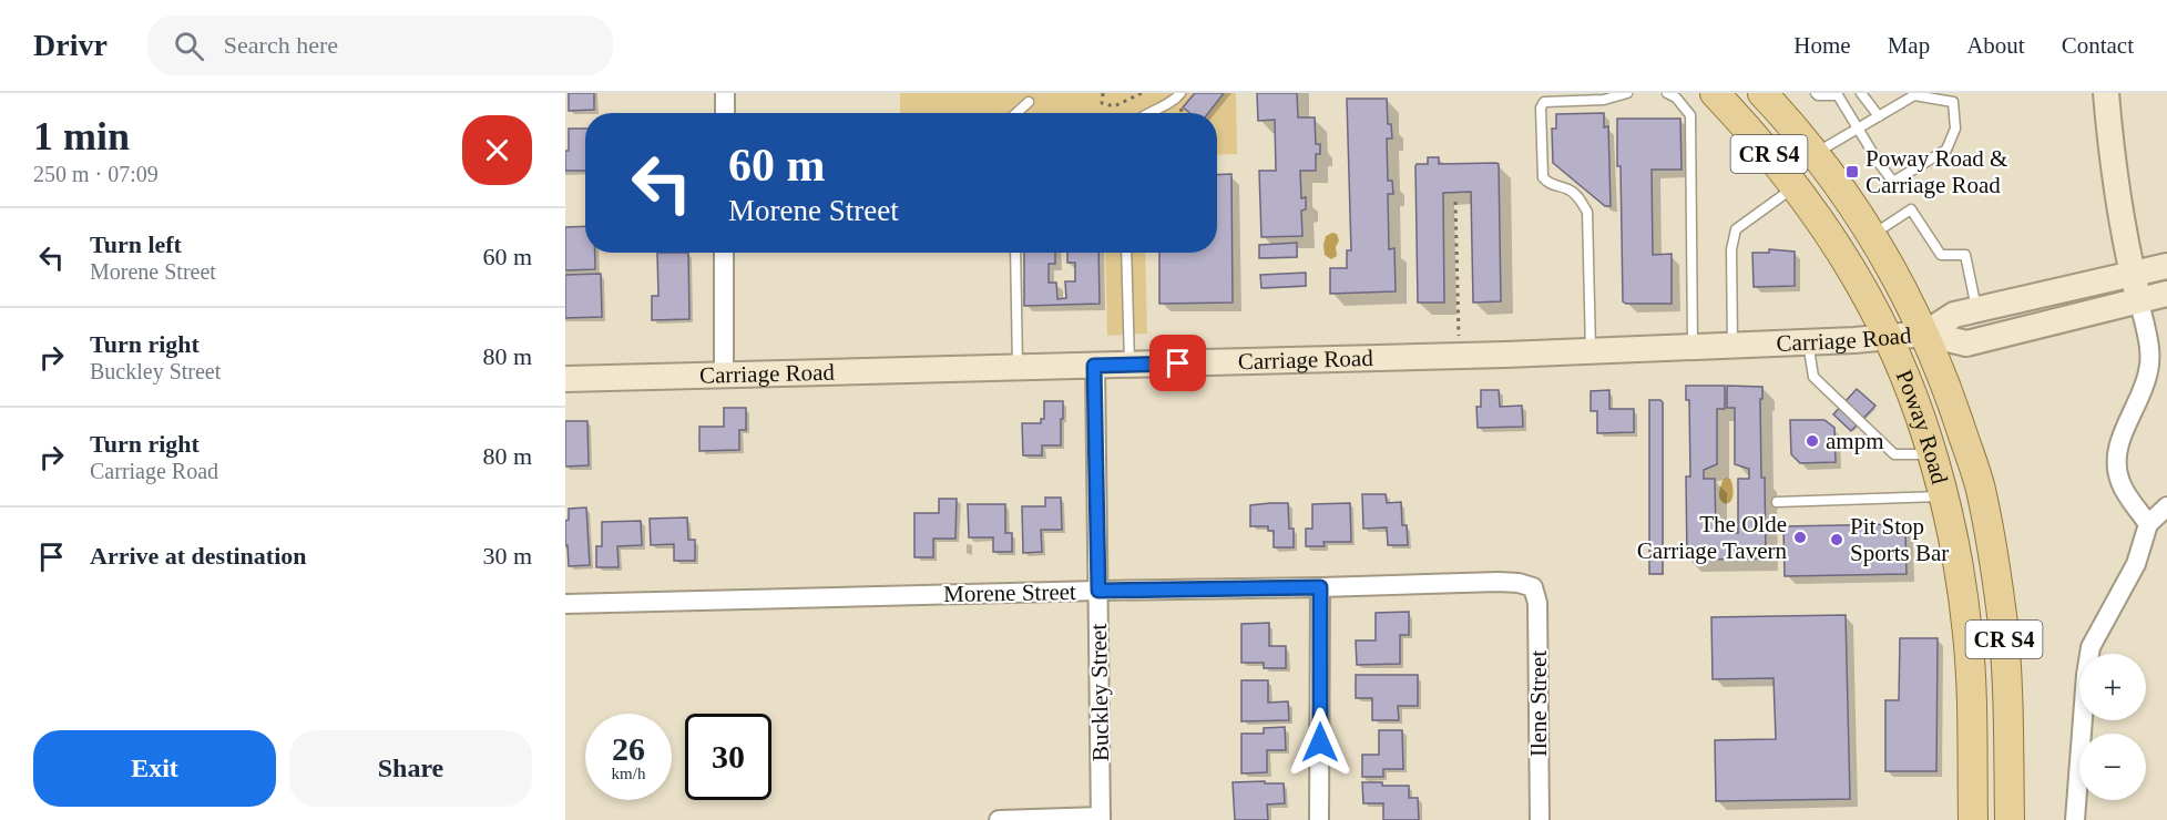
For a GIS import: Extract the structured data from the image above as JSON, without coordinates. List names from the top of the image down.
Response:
{
  "streets": {
    "main road": ["CR S4", "Poway Road"],
    "street": [
      "Carriage Road",
      "Morene Street",
      "Buckley Street",
      "Ilene Street"
    ]
  },
  "crossings": [
    ["Carriage Road", "Poway Road"],
    ["Carriage Road", "Buckley Street"],
    ["Morene Street", "Buckley Street"],
    ["Morene Street", "Ilene Street"]
  ],
  "places": {
    "transit": ["Poway Road & Carriage Road"],
    "other": ["ampm", "The Olde Carriage Tavern", "Pit Stop Sports Bar"]
  },
  "page": {
    "header": "Drivr",
    "search": "Search here",
    "nav": [
      "Home",
      "Map",
      "About",
      "Contact"
    ],
    "heading": ["1 min", "250 m · 07:09"],
    "turn": ["60 m", "Morene Street"],
    "list": [
      {
        "name": "Turn left",
        "note": "Morene Street",
        "value": "60 m"
      },
      {
        "name": "Turn right",
        "note": "Buckley Street",
        "value": "80 m"
      },
      {
        "name": "Turn right",
        "note": "Carriage Road",
        "value": "80 m"
      },
      {
        "name": "Arrive at destination",
        "value": "30 m"
      }
    ],
    "map_buttons": ["+", "−"],
    "speed": "26 km/h",
    "limit": "30",
    "buttons": ["Exit", "Share"]
  }
}
